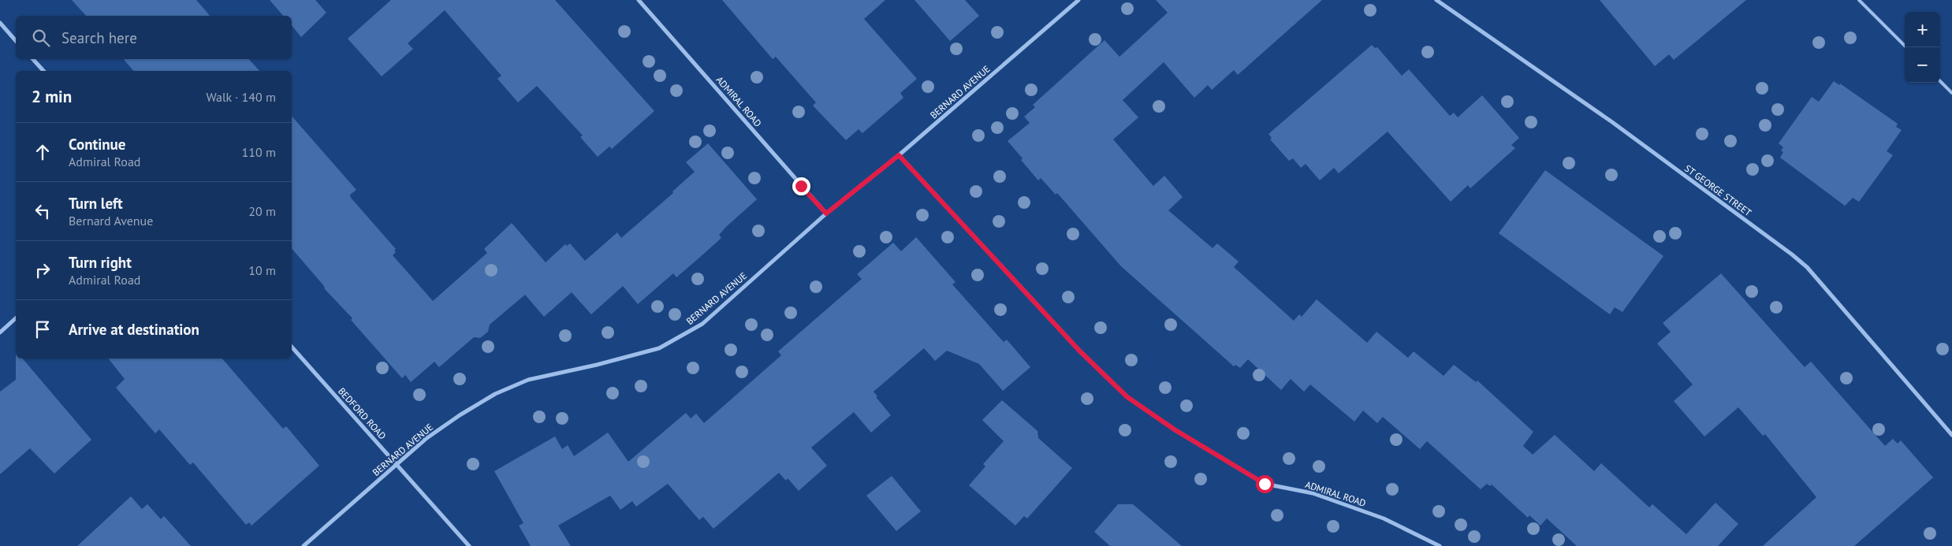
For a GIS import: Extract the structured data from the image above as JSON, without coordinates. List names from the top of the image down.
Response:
{
  "streets": {
    "street": [
      "BERNARD AVENUE",
      "ADMIRAL ROAD",
      "ST GEORGE STREET",
      "BEDFORD ROAD"
    ]
  },
  "crossings": [
    ["BERNARD AVENUE", "ADMIRAL ROAD"],
    ["BERNARD AVENUE", "BEDFORD ROAD"]
  ],
  "page": {
    "map_buttons": ["+", "−"],
    "search": "Search here",
    "heading": ["2 min", "Walk · 140 m"],
    "list": [
      ["Continue", "Admiral Road", "110 m"],
      ["Turn left", "Bernard Avenue", "20 m"],
      ["Turn right", "Admiral Road", "10 m"],
      "Arrive at destination"
    ]
  }
}
